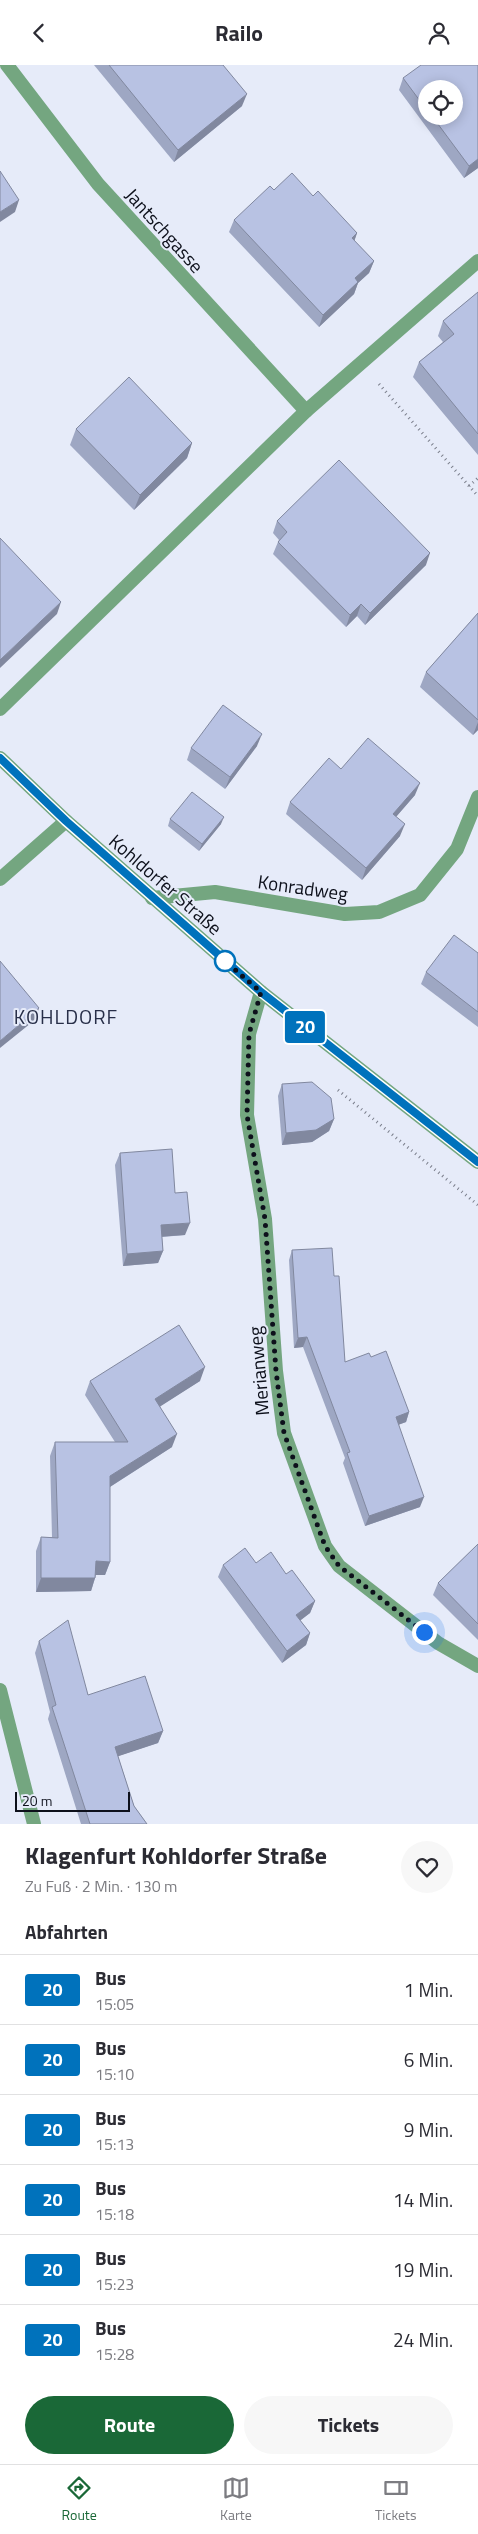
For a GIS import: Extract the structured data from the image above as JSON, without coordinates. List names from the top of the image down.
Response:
{
  "streets": {
    "street": [
      "Jantschgasse",
      "Kohldorfer Straße",
      "Konradweg",
      "Merianweg"
    ]
  },
  "crossings": [
    ["Kohldorfer Straße", "Konradweg"],
    ["Kohldorfer Straße", "Merianweg"]
  ],
  "districts": ["KOHLDORF"],
  "lines": ["bus line 20"],
  "scale_bar": "20 m",
  "page": {
    "header": "Railo",
    "on_map": "20",
    "scale": "20 m",
    "heading": [
      ["Klagenfurt Kohldorfer Straße", "Zu Fuß · 2 Min. · 130 m"],
      "Abfahrten"
    ],
    "list": [
      {
        "mark": "20",
        "name": "Bus",
        "note": "15:05",
        "value": "1 Min."
      },
      {
        "mark": "20",
        "name": "Bus",
        "note": "15:10",
        "value": "6 Min."
      },
      {
        "mark": "20",
        "name": "Bus",
        "note": "15:13",
        "value": "9 Min."
      },
      {
        "mark": "20",
        "name": "Bus",
        "note": "15:18",
        "value": "14 Min."
      },
      {
        "mark": "20",
        "name": "Bus",
        "note": "15:23",
        "value": "19 Min."
      },
      {
        "mark": "20",
        "name": "Bus",
        "note": "15:28",
        "value": "24 Min."
      }
    ],
    "buttons": ["Route", "Tickets"],
    "tabs": ["Route", "Karte", "Tickets"]
  }
}
